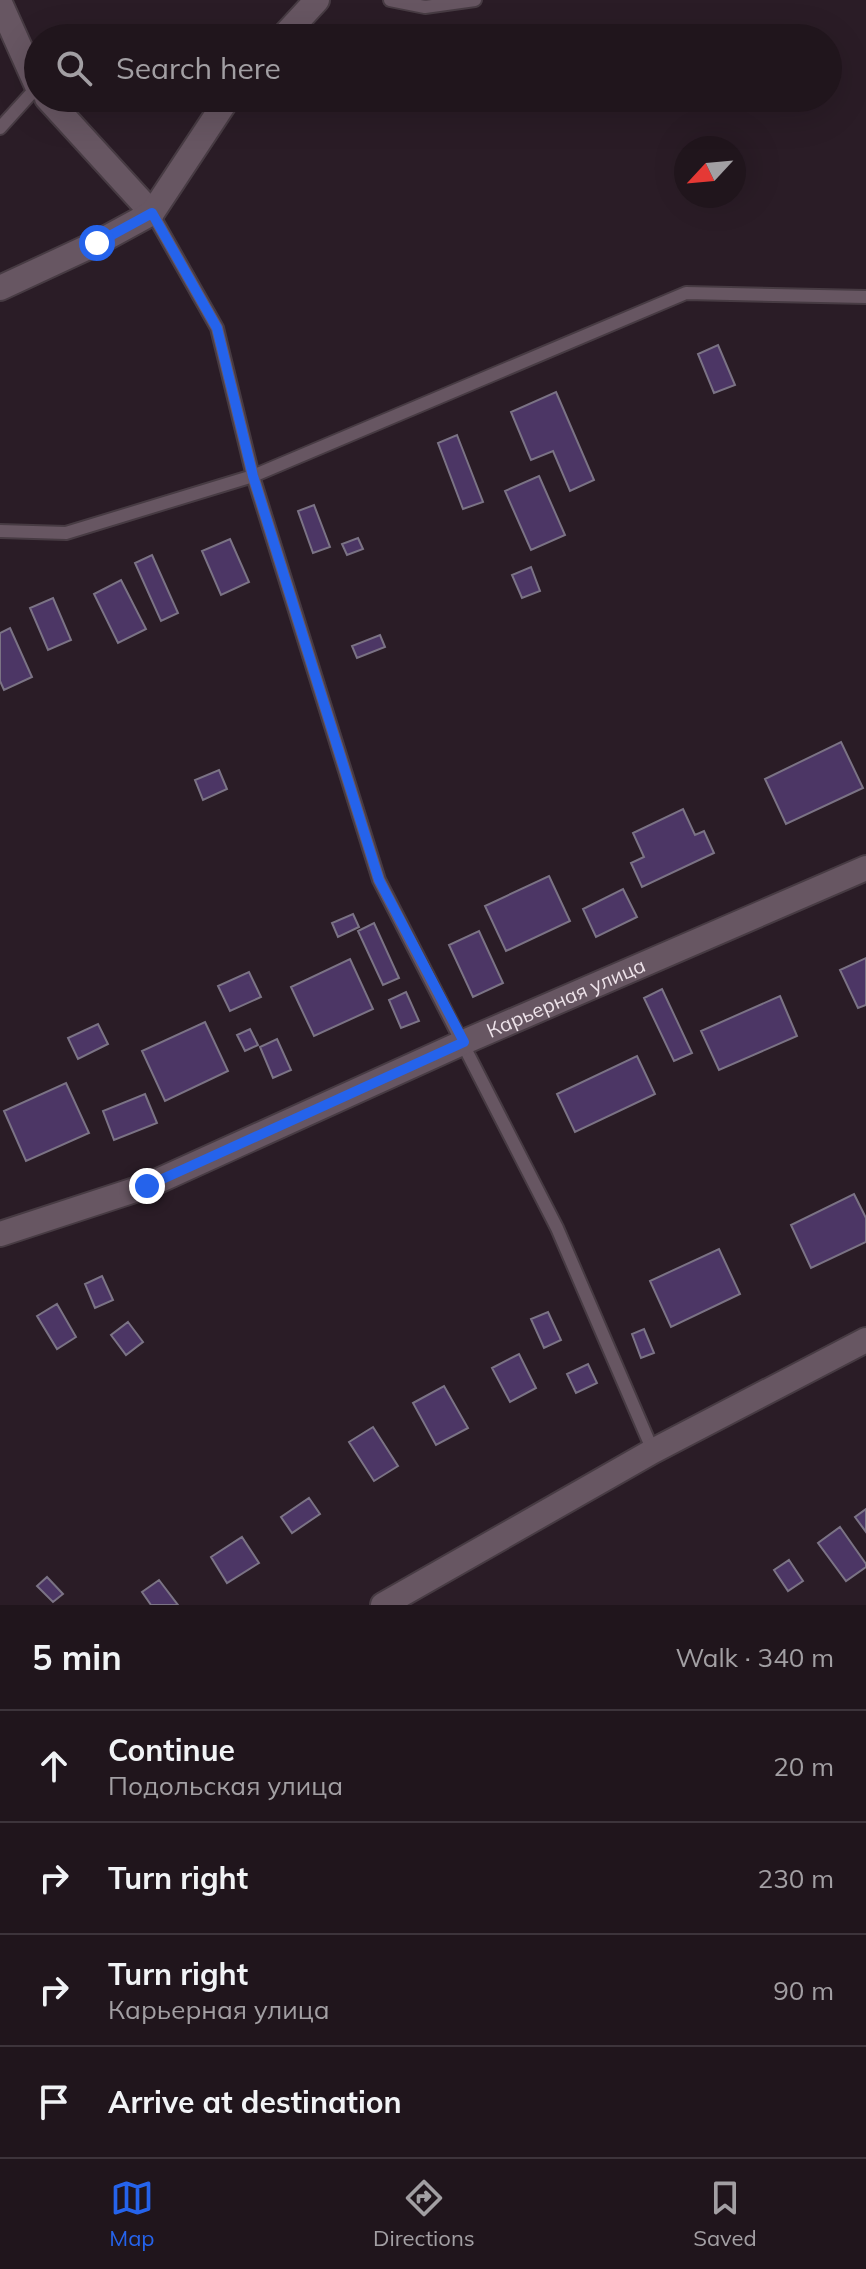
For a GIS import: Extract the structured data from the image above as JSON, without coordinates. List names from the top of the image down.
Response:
{
  "streets": {
    "street": ["Карьерная улица"]
  },
  "north": "bottom left",
  "page": {
    "search": "Search here",
    "heading": ["5 min", "Walk · 340 m"],
    "list": [
      ["Continue", "Подольская улица", "20 m"],
      ["Turn right", "230 m"],
      ["Turn right", "Карьерная улица", "90 m"],
      "Arrive at destination"
    ],
    "nav": ["Map", "Directions", "Saved"]
  }
}
